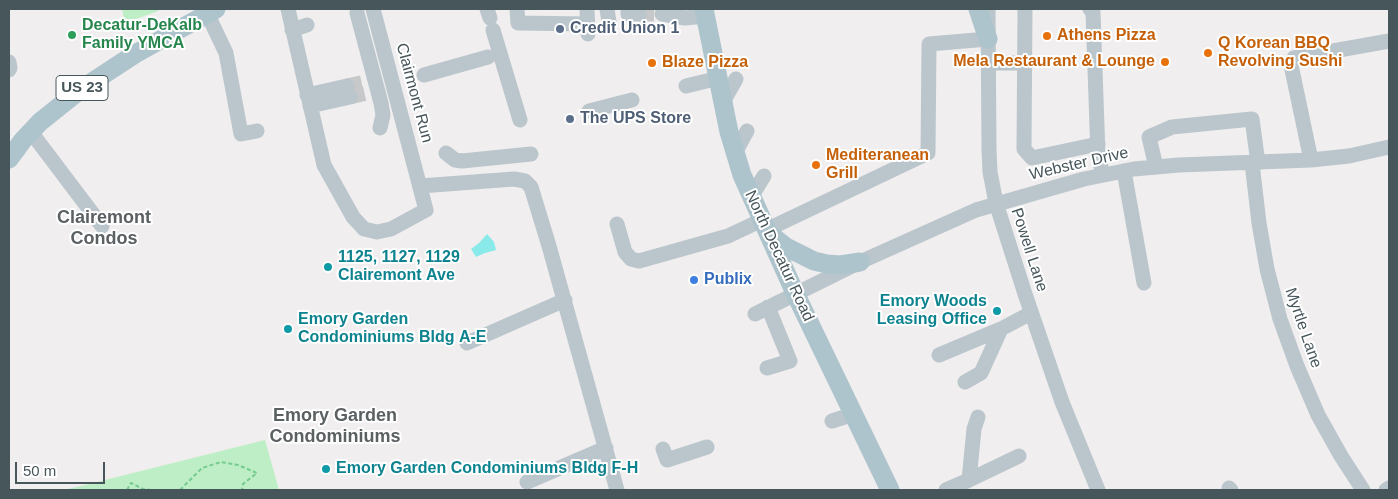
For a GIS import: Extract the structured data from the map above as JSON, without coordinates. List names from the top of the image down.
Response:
{
  "streets": {
    "main road": ["US 23", "North Decatur Road"],
    "street": [
      "Clairmont Run",
      "Webster Drive",
      "Powell Lane",
      "Myrtle Lane"
    ]
  },
  "crossings": [
    ["Webster Drive", "Powell Lane"],
    ["Webster Drive", "North Decatur Road"],
    ["Webster Drive", "Myrtle Lane"]
  ],
  "districts": ["Clairemont Condos", "Emory Garden Condominiums"],
  "places": [
    "Credit Union 1",
    "Decatur-DeKalb Family YMCA",
    "Athens Pizza",
    "Q Korean BBQ Revolving Sushi",
    "Mela Restaurant & Lounge",
    "Blaze Pizza",
    "The UPS Store",
    "Mediteranean Grill",
    "1125, 1127, 1129 Clairemont Ave",
    "Publix",
    "Emory Woods Leasing Office",
    "Emory Garden Condominiums Bldg A-E",
    "Emory Garden Condominiums Bldg F-H"
  ],
  "scale_bar": "50 m"
}
